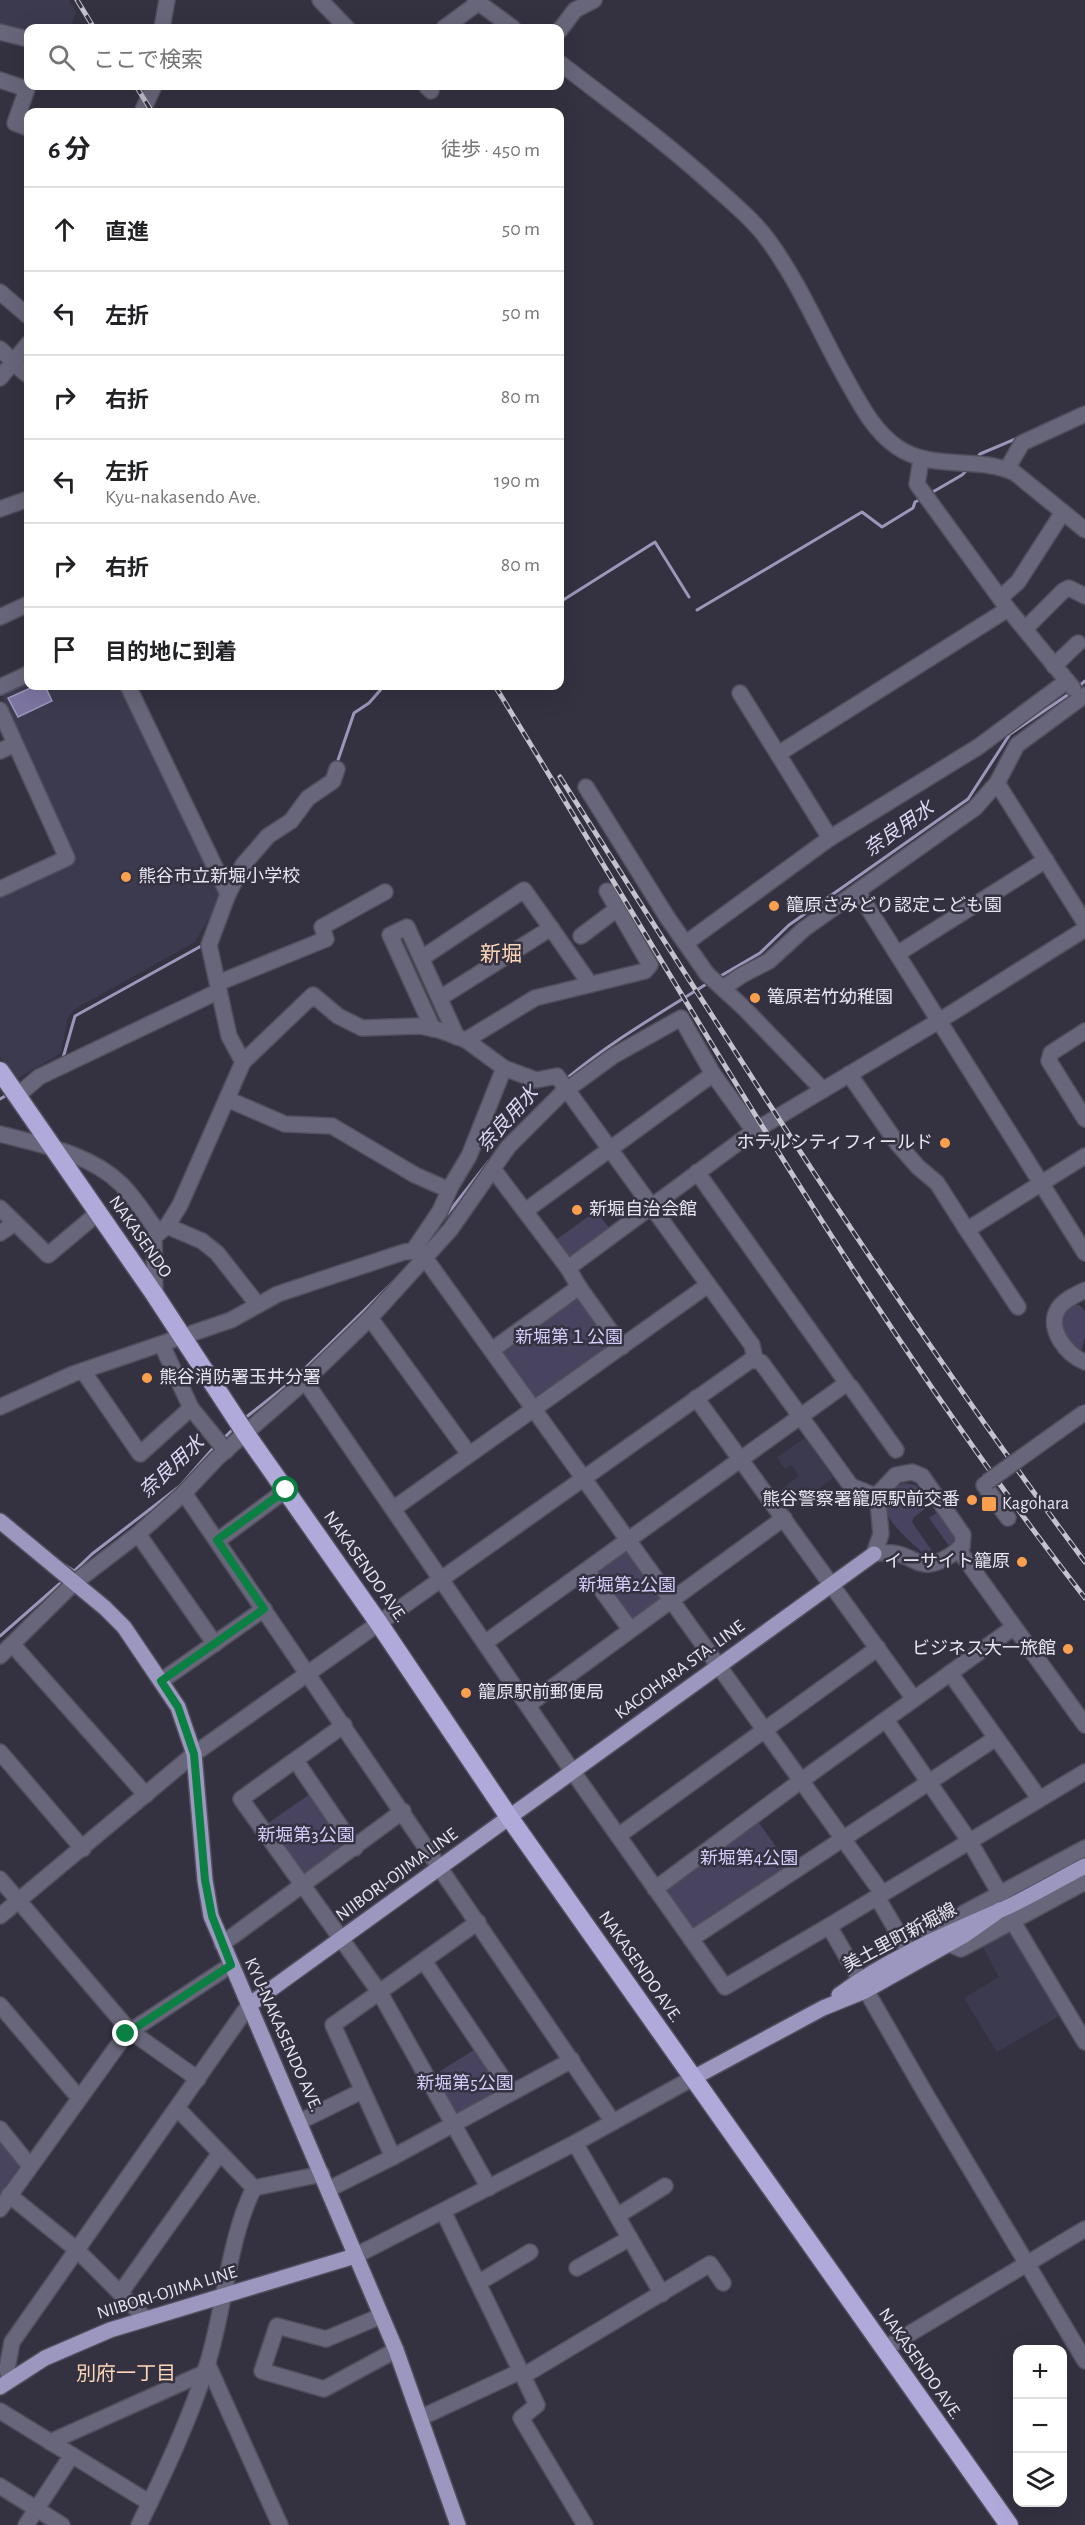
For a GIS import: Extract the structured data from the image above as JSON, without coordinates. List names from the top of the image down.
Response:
{
  "streets": {
    "highway": ["NAKASENDO", "NAKASENDO AVE."],
    "main road": [
      "KAGOHARA STA. LINE",
      "NIIBORI-OJIMA LINE",
      "美土里町新堀線",
      "KYU-NAKASENDO AVE."
    ]
  },
  "crossings": [
    ["NAKASENDO", "NAKASENDO AVE."],
    ["NAKASENDO AVE.", "KAGOHARA STA. LINE"],
    ["NAKASENDO AVE.", "NIIBORI-OJIMA LINE"],
    ["NAKASENDO AVE.", "美土里町新堀線"],
    ["KAGOHARA STA. LINE", "NIIBORI-OJIMA LINE"],
    ["NIIBORI-OJIMA LINE", "KYU-NAKASENDO AVE."]
  ],
  "districts": ["新堀", "別府一丁目"],
  "water": ["奈良用水"],
  "parks": [
    "新堀第１公園",
    "新堀第2公園",
    "新堀第3公園",
    "新堀第4公園",
    "新堀第5公園"
  ],
  "places": {
    "other": [
      "熊谷市立新堀小学校",
      "籠原さみどり認定こども園",
      "篭原若竹幼稚園",
      "ホテルシティフィールド",
      "新堀自治会館",
      "熊谷消防署玉井分署",
      "熊谷警察署籠原駅前交番",
      "イーサイト籠原",
      "ビジネス大一旅館",
      "籠原駅前郵便局"
    ],
    "transit": ["Kagohara"]
  },
  "page": {
    "search": "ここで検索",
    "heading": ["6 分", "徒歩 · 450 m"],
    "list": [
      ["直進", "50 m"],
      ["左折", "50 m"],
      ["右折", "80 m"],
      ["左折", "Kyu-nakasendo Ave.", "190 m"],
      ["右折", "80 m"],
      "目的地に到着"
    ],
    "map_buttons": ["+", "−"]
  }
}
